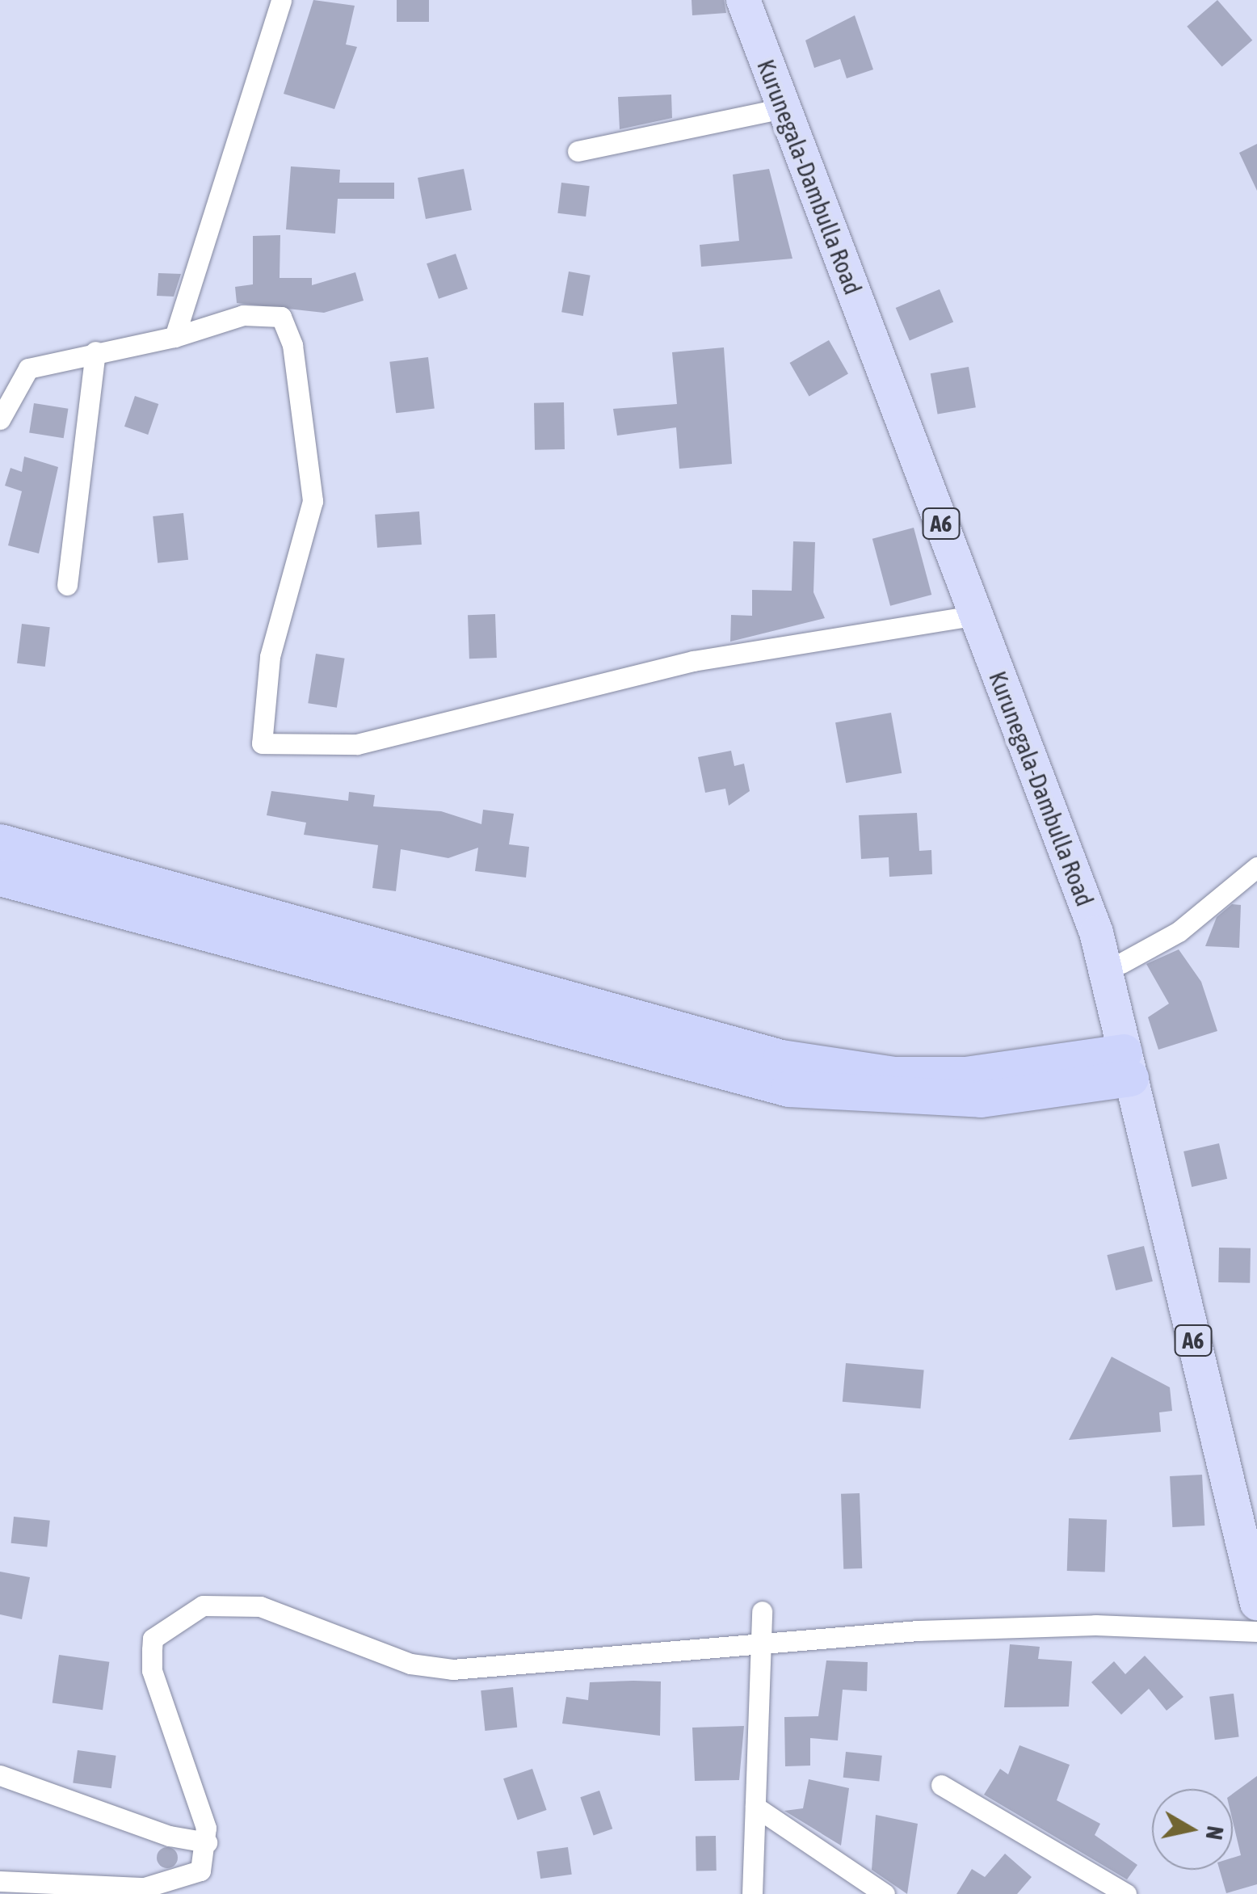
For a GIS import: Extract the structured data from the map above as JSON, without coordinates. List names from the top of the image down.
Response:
{
  "streets": {
    "highway": ["Kurunegala-Dambulla Road", "A6"]
  },
  "north": "right"
}
